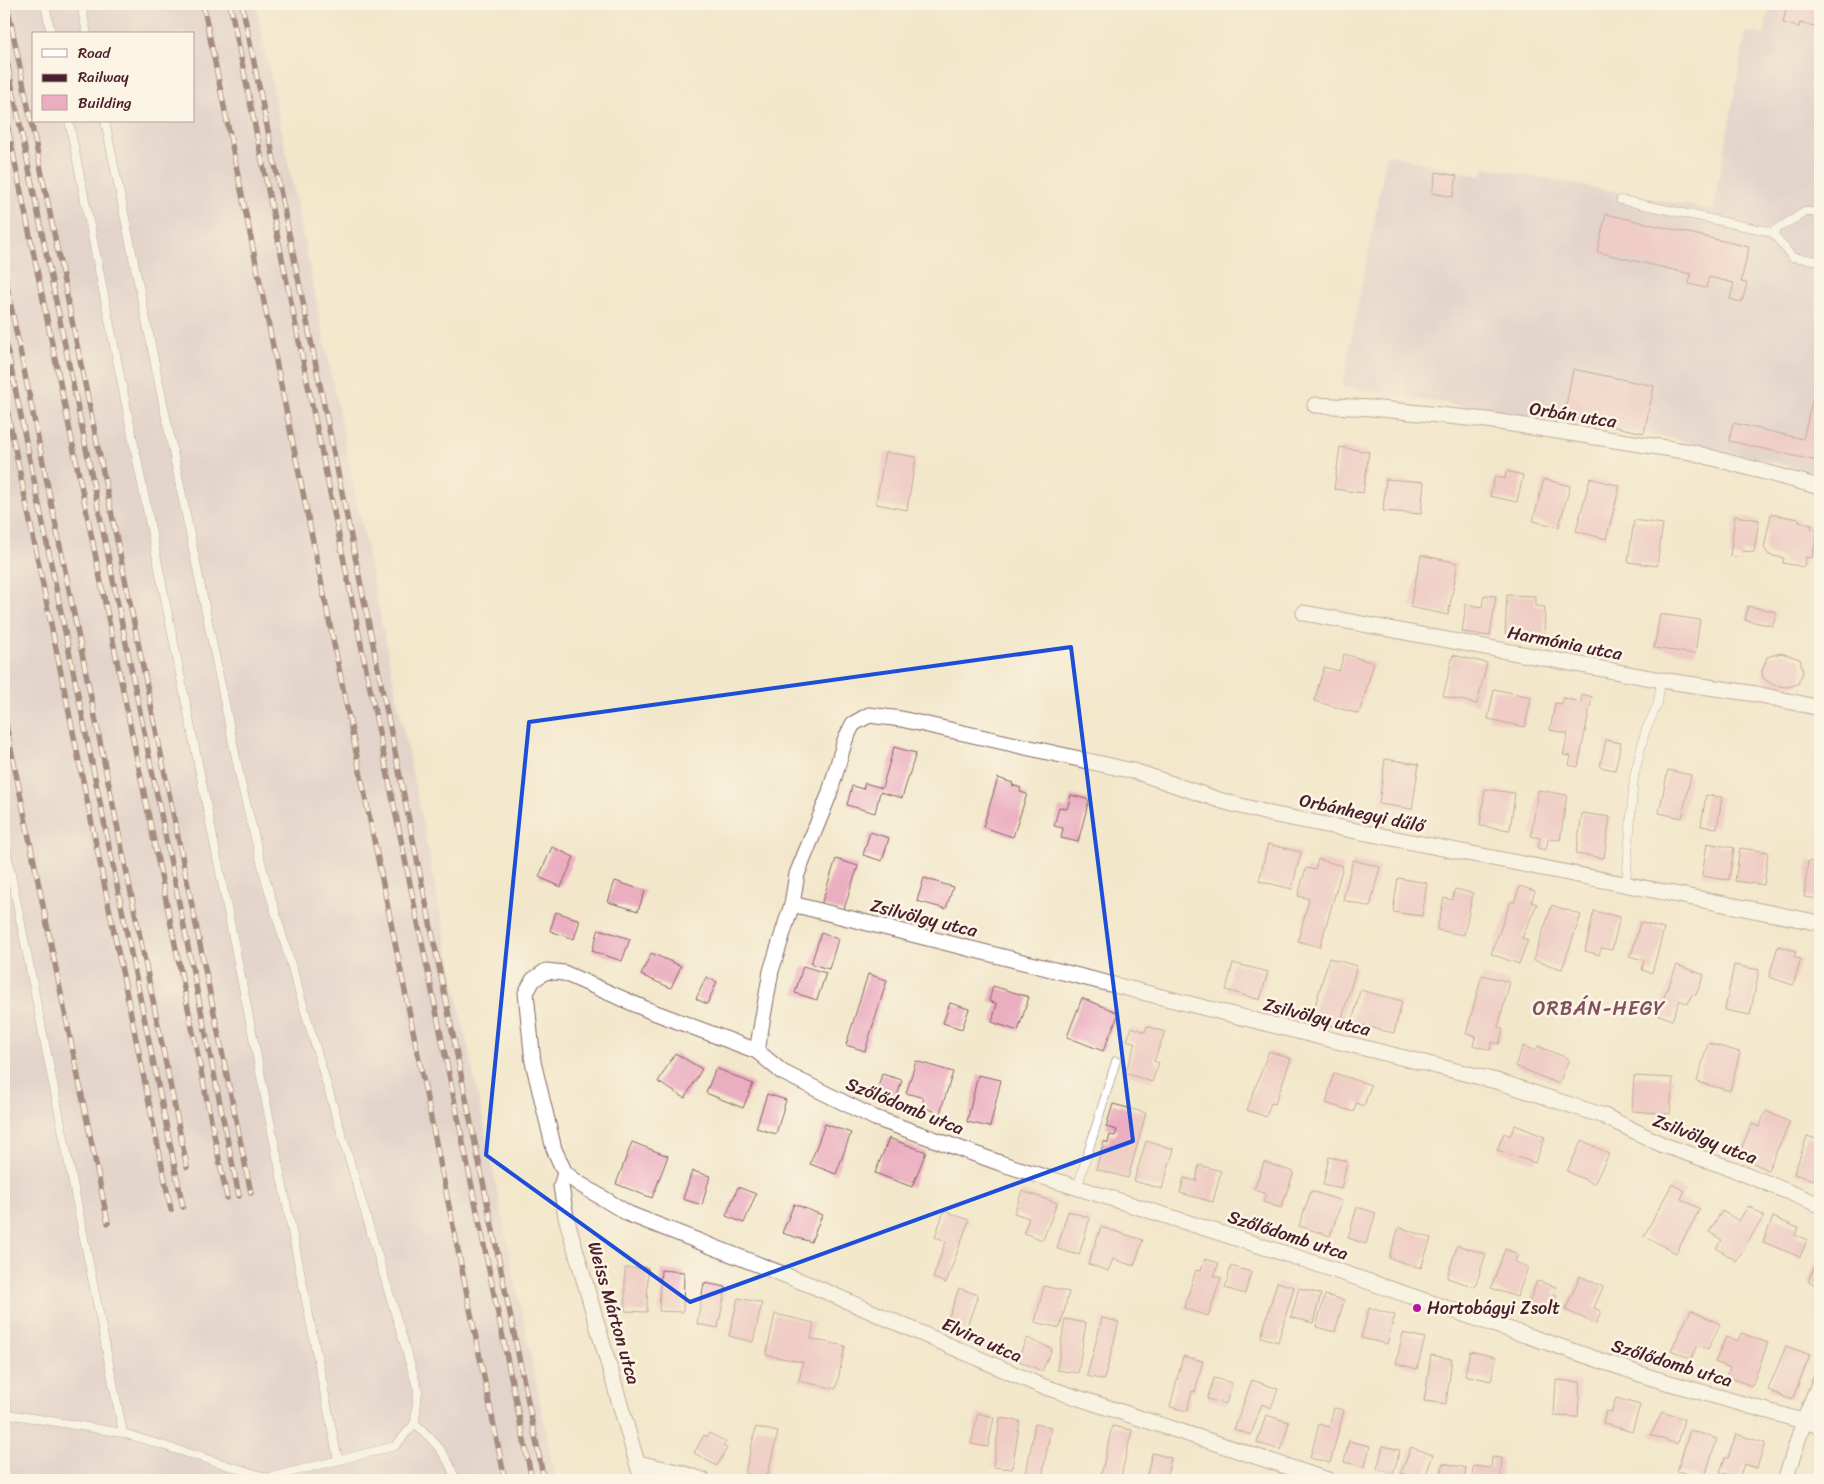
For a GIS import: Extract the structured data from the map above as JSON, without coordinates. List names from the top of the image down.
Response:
{
  "streets": {
    "street": [
      "Orbán utca",
      "Harmónia utca",
      "Orbánhegyi dűlő",
      "Zsilvölgy utca",
      "Szőlődomb utca",
      "Weiss Márton utca",
      "Elvira utca"
    ]
  },
  "crossings": [
    ["Orbánhegyi dűlő", "Zsilvölgy utca"],
    ["Weiss Márton utca", "Elvira utca"]
  ],
  "districts": ["ORBÁN-HEGY"],
  "places": ["Hortobágyi Zsolt"],
  "legend": ["Road", "Railway", "Building"]
}
